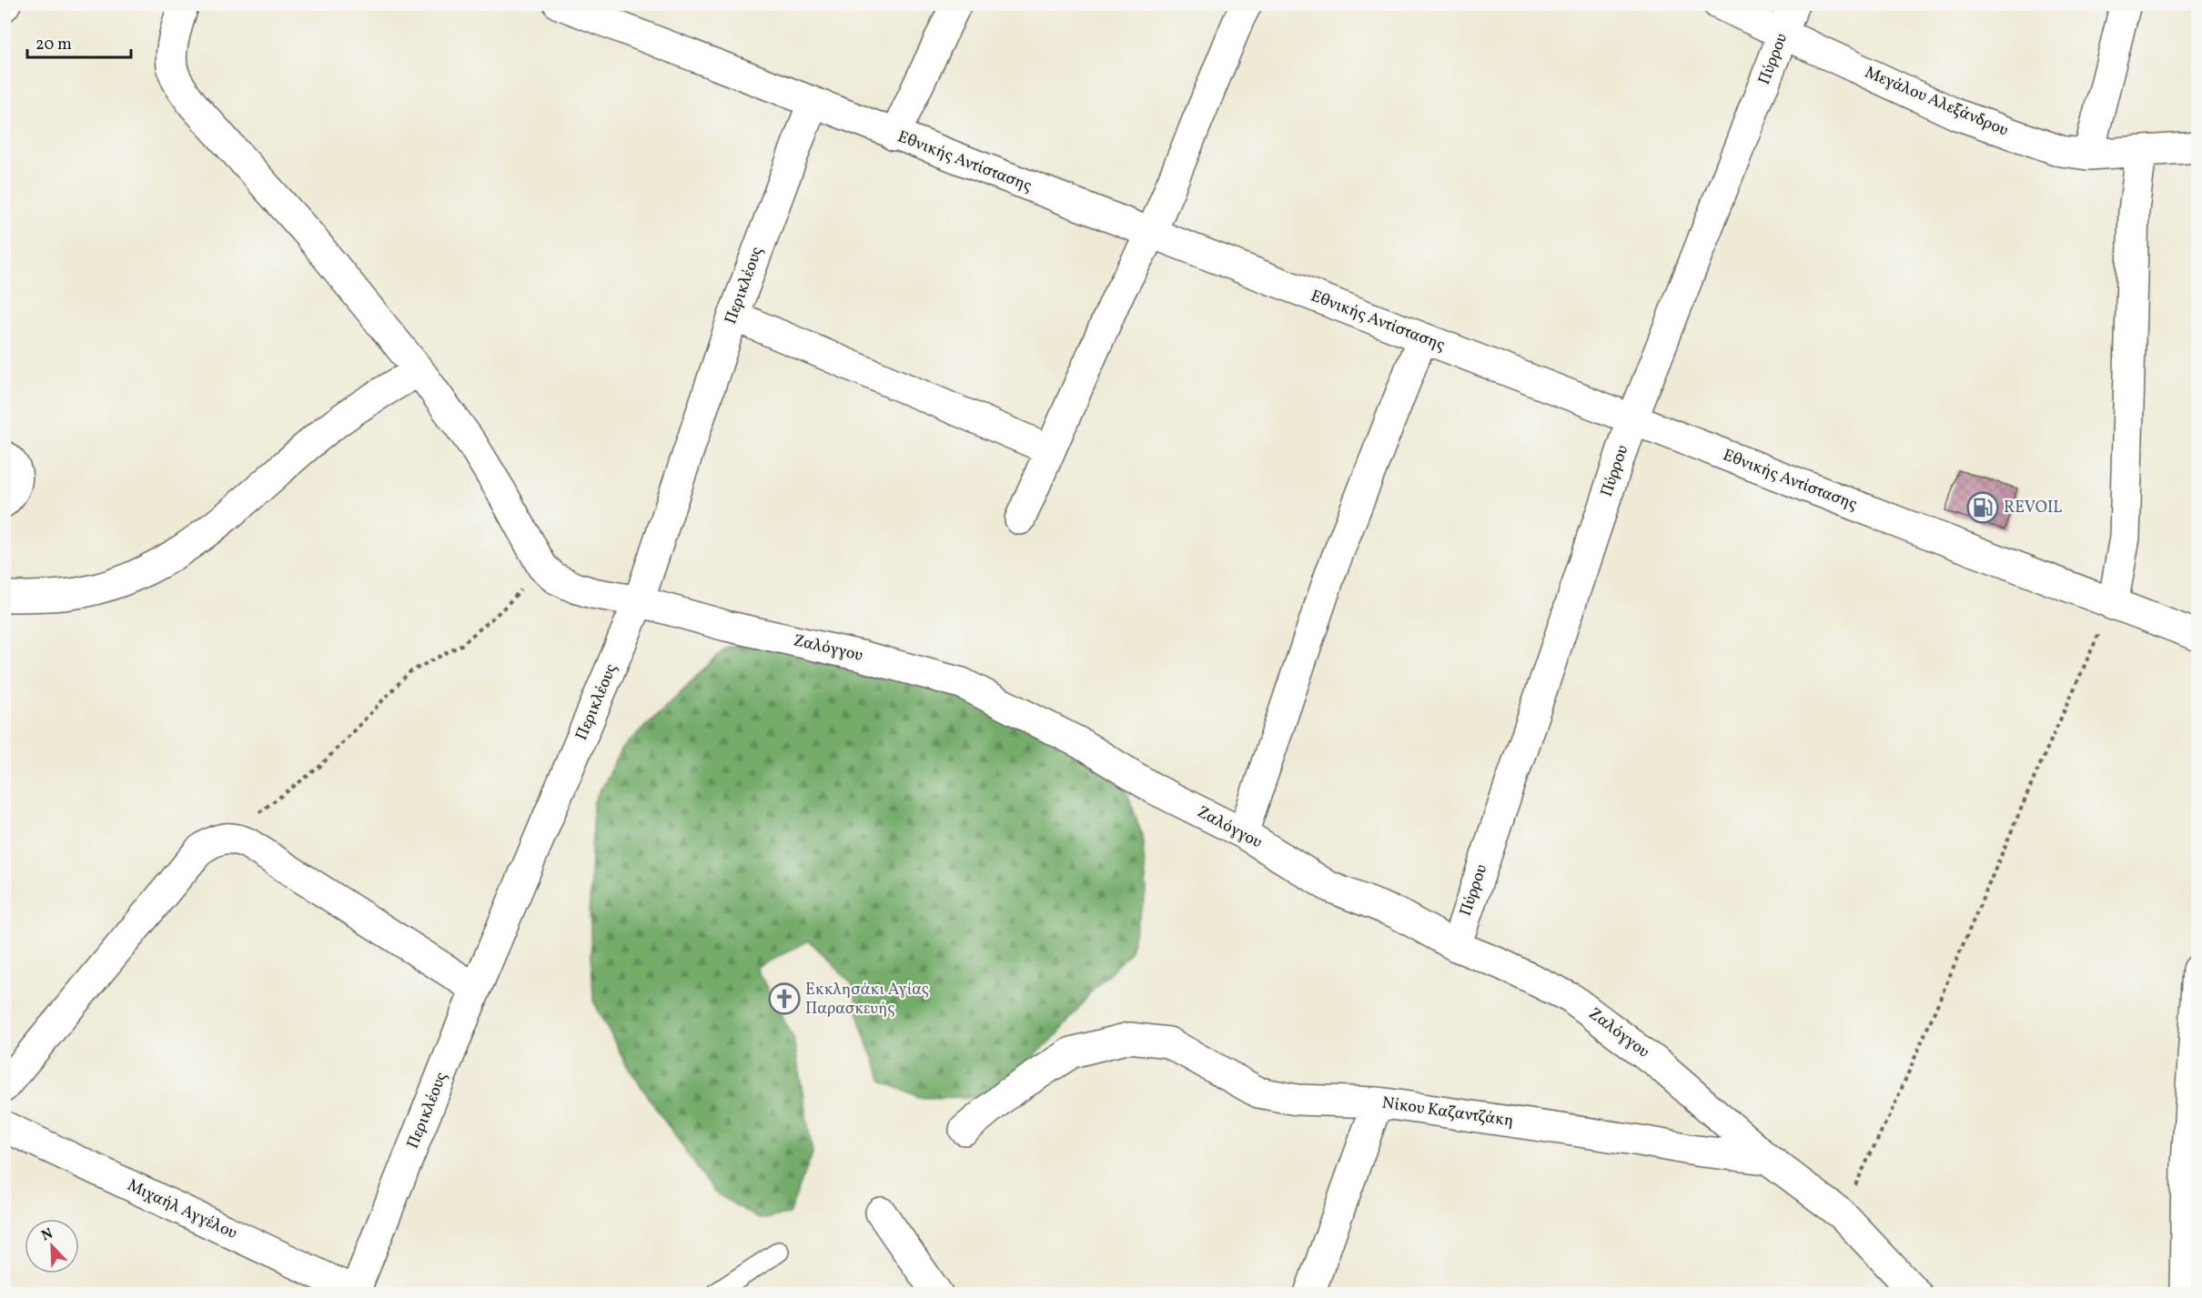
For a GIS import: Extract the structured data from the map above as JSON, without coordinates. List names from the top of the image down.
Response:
{
  "streets": {
    "street": [
      "Πύρρου",
      "Μεγάλου Αλεξάνδρου",
      "Εθνικής Αντίστασης",
      "Περικλέους",
      "Ζαλόγγου",
      "Νίκου Καζαντζάκη",
      "Μιχαήλ Αγγέλου"
    ]
  },
  "crossings": [
    ["Πύρρου", "Μεγάλου Αλεξάνδρου"],
    ["Πύρρου", "Εθνικής Αντίστασης"],
    ["Πύρρου", "Ζαλόγγου"],
    ["Εθνικής Αντίστασης", "Περικλέους"],
    ["Περικλέους", "Ζαλόγγου"],
    ["Περικλέους", "Μιχαήλ Αγγέλου"],
    ["Ζαλόγγου", "Νίκου Καζαντζάκη"]
  ],
  "places": {
    "fuel station": ["REVOIL"],
    "church": ["Εκκλησάκι Αγίας Παρασκευής"]
  },
  "scale_bar": "20 m",
  "north": "top left"
}
